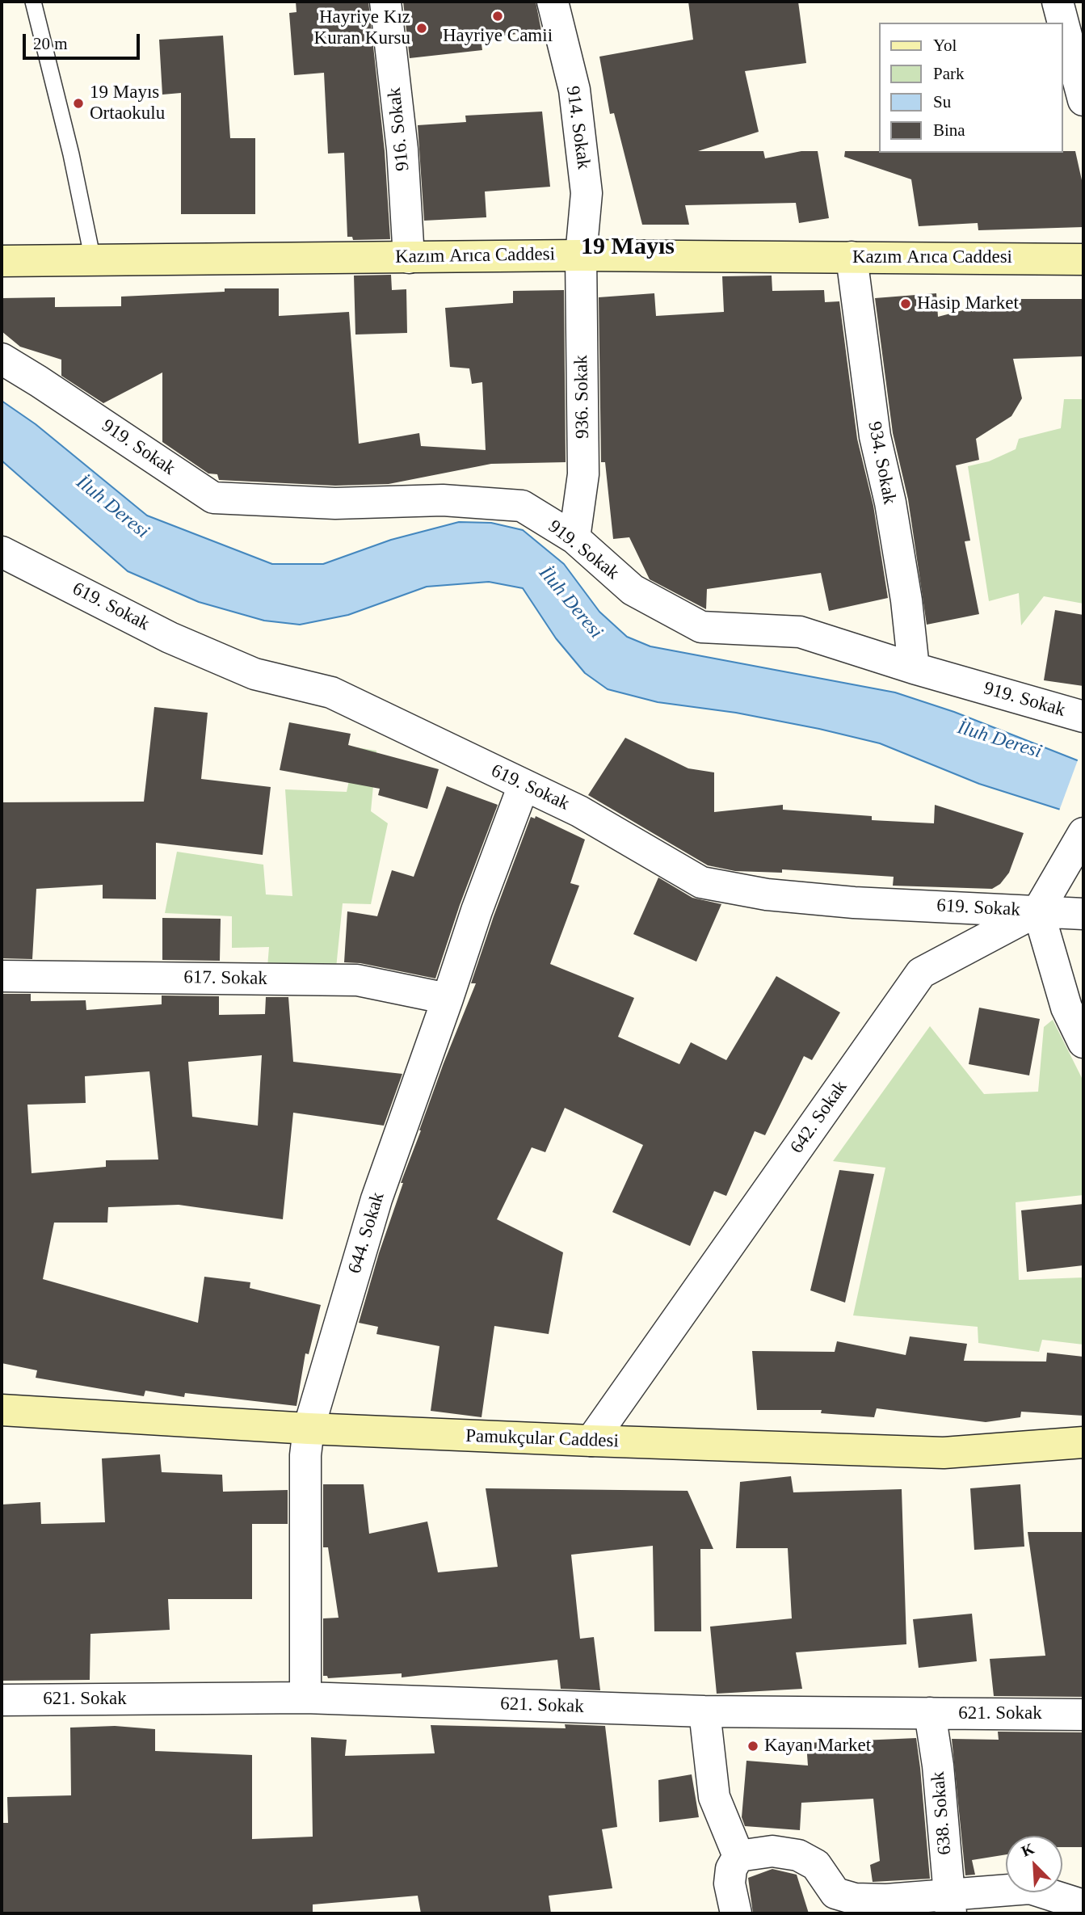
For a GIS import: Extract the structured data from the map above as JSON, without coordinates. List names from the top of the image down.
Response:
{
  "streets": {
    "street": [
      "914. Sokak",
      "916. Sokak",
      "Kazım Arıca Caddesi",
      "936. Sokak",
      "919. Sokak",
      "934. Sokak",
      "619. Sokak",
      "617. Sokak",
      "642. Sokak",
      "644. Sokak",
      "Pamukçular Caddesi",
      "621. Sokak",
      "638. Sokak"
    ]
  },
  "crossings": [
    ["914. Sokak", "Kazım Arıca Caddesi"],
    ["914. Sokak", "936. Sokak"],
    ["916. Sokak", "Kazım Arıca Caddesi"],
    ["Kazım Arıca Caddesi", "936. Sokak"],
    ["Kazım Arıca Caddesi", "934. Sokak"],
    ["936. Sokak", "919. Sokak"],
    ["919. Sokak", "934. Sokak"],
    ["619. Sokak", "642. Sokak"],
    ["619. Sokak", "644. Sokak"],
    ["617. Sokak", "644. Sokak"],
    ["642. Sokak", "Pamukçular Caddesi"],
    ["644. Sokak", "Pamukçular Caddesi"],
    ["644. Sokak", "621. Sokak"],
    ["621. Sokak", "638. Sokak"]
  ],
  "districts": ["19 Mayıs"],
  "water": ["İluh Deresi"],
  "places": [
    "Hayriye Camii",
    "Hayriye Kız Kuran Kursu",
    "19 Mayıs Ortaokulu",
    "Hasip Market",
    "Kayan Market"
  ],
  "legend": [
    "Yol",
    "Park",
    "Su",
    "Bina"
  ],
  "scale_bar": "20 m",
  "north": "top left"
}
